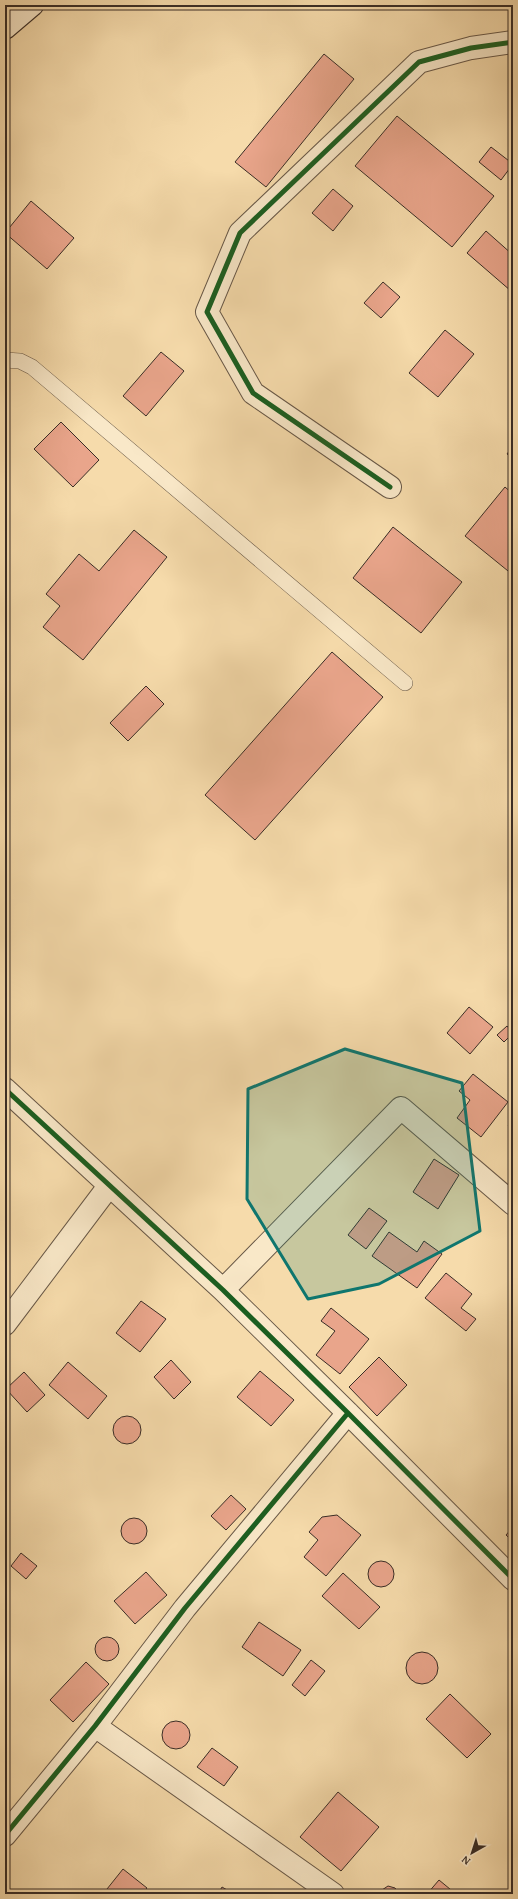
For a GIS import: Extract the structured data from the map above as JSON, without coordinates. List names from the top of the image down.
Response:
{
  "north": "bottom left"
}
